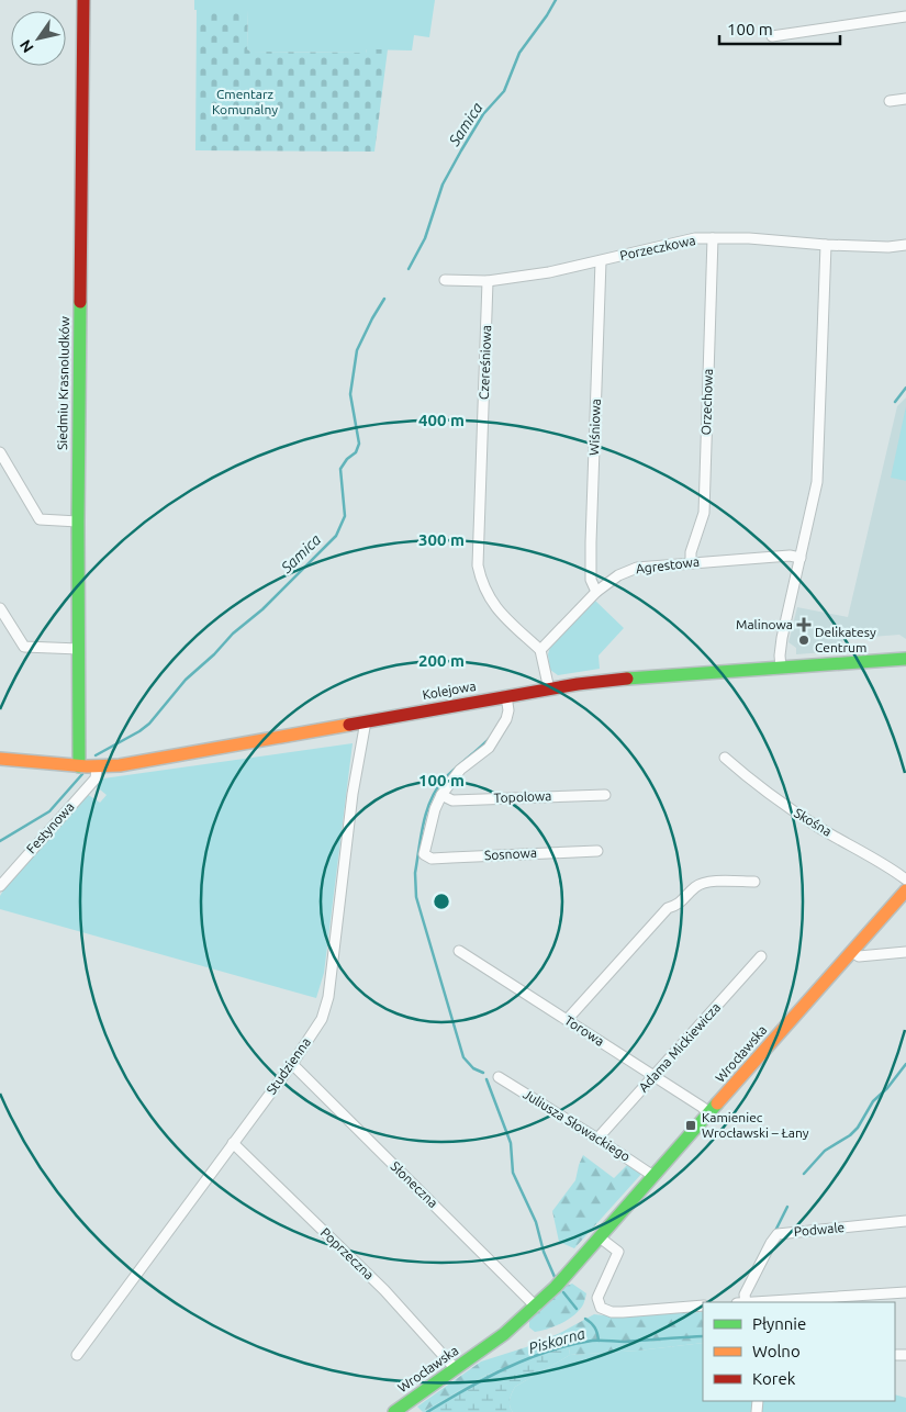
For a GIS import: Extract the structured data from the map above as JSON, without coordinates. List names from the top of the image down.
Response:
{
  "streets": {
    "street": [
      "Porzeczkowa",
      "Czereśniowa",
      "Siedmiu Krasnoludków",
      "Orzechowa",
      "Wiśniowa",
      "Agrestowa",
      "Kolejowa",
      "Topolowa",
      "Skośna",
      "Festynowa",
      "Sosnowa",
      "Torowa",
      "Adama Mickiewicza",
      "Wrocławska",
      "Studzienna",
      "Juliusza Słowackiego",
      "Słoneczna",
      "Podwale",
      "Poprzeczna"
    ]
  },
  "crossings": [
    ["Porzeczkowa", "Czereśniowa"],
    ["Porzeczkowa", "Orzechowa"],
    ["Porzeczkowa", "Wiśniowa"],
    ["Czereśniowa", "Agrestowa"],
    ["Siedmiu Krasnoludków", "Kolejowa"],
    ["Orzechowa", "Agrestowa"],
    ["Wiśniowa", "Agrestowa"],
    ["Kolejowa", "Festynowa"],
    ["Kolejowa", "Studzienna"],
    ["Topolowa", "Sosnowa"],
    ["Torowa", "Adama Mickiewicza"],
    ["Torowa", "Wrocławska"],
    ["Adama Mickiewicza", "Juliusza Słowackiego"],
    ["Wrocławska", "Juliusza Słowackiego"],
    ["Wrocławska", "Słoneczna"],
    ["Wrocławska", "Poprzeczna"],
    ["Studzienna", "Słoneczna"],
    ["Studzienna", "Poprzeczna"]
  ],
  "water": ["Samica", "Piskorna"],
  "parks": ["Cmentarz Komunalny"],
  "places": {
    "health": ["Malinowa"],
    "other": ["Delikatesy Centrum"],
    "transit": ["Kamieniec Wrocławski – Łany"]
  },
  "legend": ["Płynnie", "Wolno", "Korek"],
  "scale_bar": "100 m",
  "north": "bottom left",
  "rings": [
    "400 m",
    "300 m",
    "200 m",
    "100 m"
  ]
}
